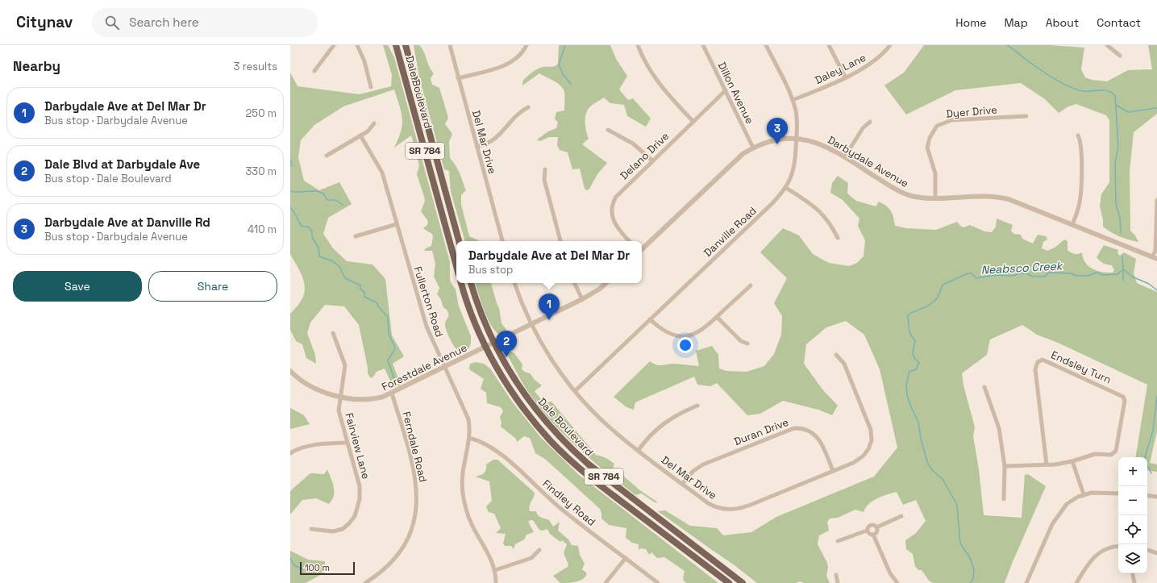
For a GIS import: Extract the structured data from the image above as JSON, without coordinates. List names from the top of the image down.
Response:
{
  "streets": {
    "main road": ["Dale Boulevard", "SR 784"],
    "street": [
      "Daley Lane",
      "Dillon Avenue",
      "Dyer Drive",
      "Del Mar Drive",
      "Delano Drive",
      "Darbydale Avenue",
      "Danville Road",
      "Fullerton Road",
      "Forestdale Avenue",
      "Endsley Turn",
      "Duran Drive",
      "Fairview Lane",
      "Ferndale Road",
      "Findley Road"
    ]
  },
  "crossings": [
    ["Daley Lane", "Danville Road"],
    ["Dale Boulevard", "Forestdale Avenue"],
    ["Dillon Avenue", "Delano Drive"],
    ["Dillon Avenue", "Darbydale Avenue"],
    ["Dyer Drive", "Darbydale Avenue"],
    ["Del Mar Drive", "Danville Road"],
    ["Del Mar Drive", "Duran Drive"],
    ["Darbydale Avenue", "Danville Road"],
    ["Fullerton Road", "Forestdale Avenue"],
    ["Fullerton Road", "Findley Road"],
    ["Forestdale Avenue", "Fairview Lane"],
    ["Forestdale Avenue", "Ferndale Road"]
  ],
  "water": ["Neabsco Creek"],
  "scale_bar": "100 m",
  "page": {
    "header": "Citynav",
    "search": "Search here",
    "nav": [
      "Home",
      "Map",
      "About",
      "Contact"
    ],
    "heading": ["Nearby", "3 results"],
    "list": [
      {
        "mark": "1",
        "name": "Darbydale Ave at Del Mar Dr",
        "note": "Bus stop · Darbydale Avenue",
        "value": "250 m"
      },
      {
        "mark": "2",
        "name": "Dale Blvd at Darbydale Ave",
        "note": "Bus stop · Dale Boulevard",
        "value": "330 m"
      },
      {
        "mark": "3",
        "name": "Darbydale Ave at Danville Rd",
        "note": "Bus stop · Darbydale Avenue",
        "value": "410 m"
      }
    ],
    "pins": ["3", "1", "2"],
    "popup": ["Darbydale Ave at Del Mar Dr", "Bus stop"],
    "buttons": ["Save", "Share"],
    "map_buttons": ["+", "−"],
    "scale": "100 m"
  }
}
